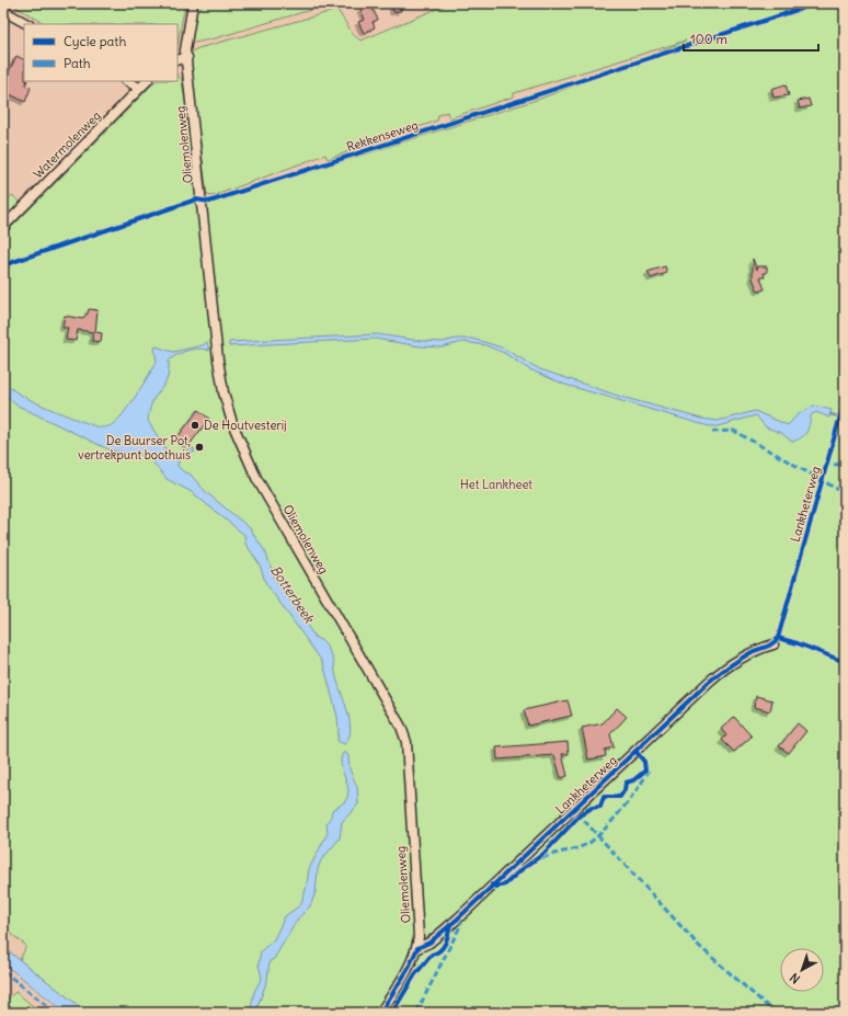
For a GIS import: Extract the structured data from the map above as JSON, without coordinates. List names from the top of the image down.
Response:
{
  "streets": {
    "street": ["Watermolenweg", "Oliemolenweg", "Lankheterweg"],
    "cycle path": ["Rekkenseweg"]
  },
  "crossings": [
    ["Oliemolenweg", "Lankheterweg"]
  ],
  "water": ["Botterbeek"],
  "parks": ["Het Lankheet"],
  "places": ["De Houtvesterij", "De Buurser Pot, vertrekpunt boothuis"],
  "legend": ["Cycle path", "Path"],
  "scale_bar": "100 m",
  "north": "bottom left"
}
